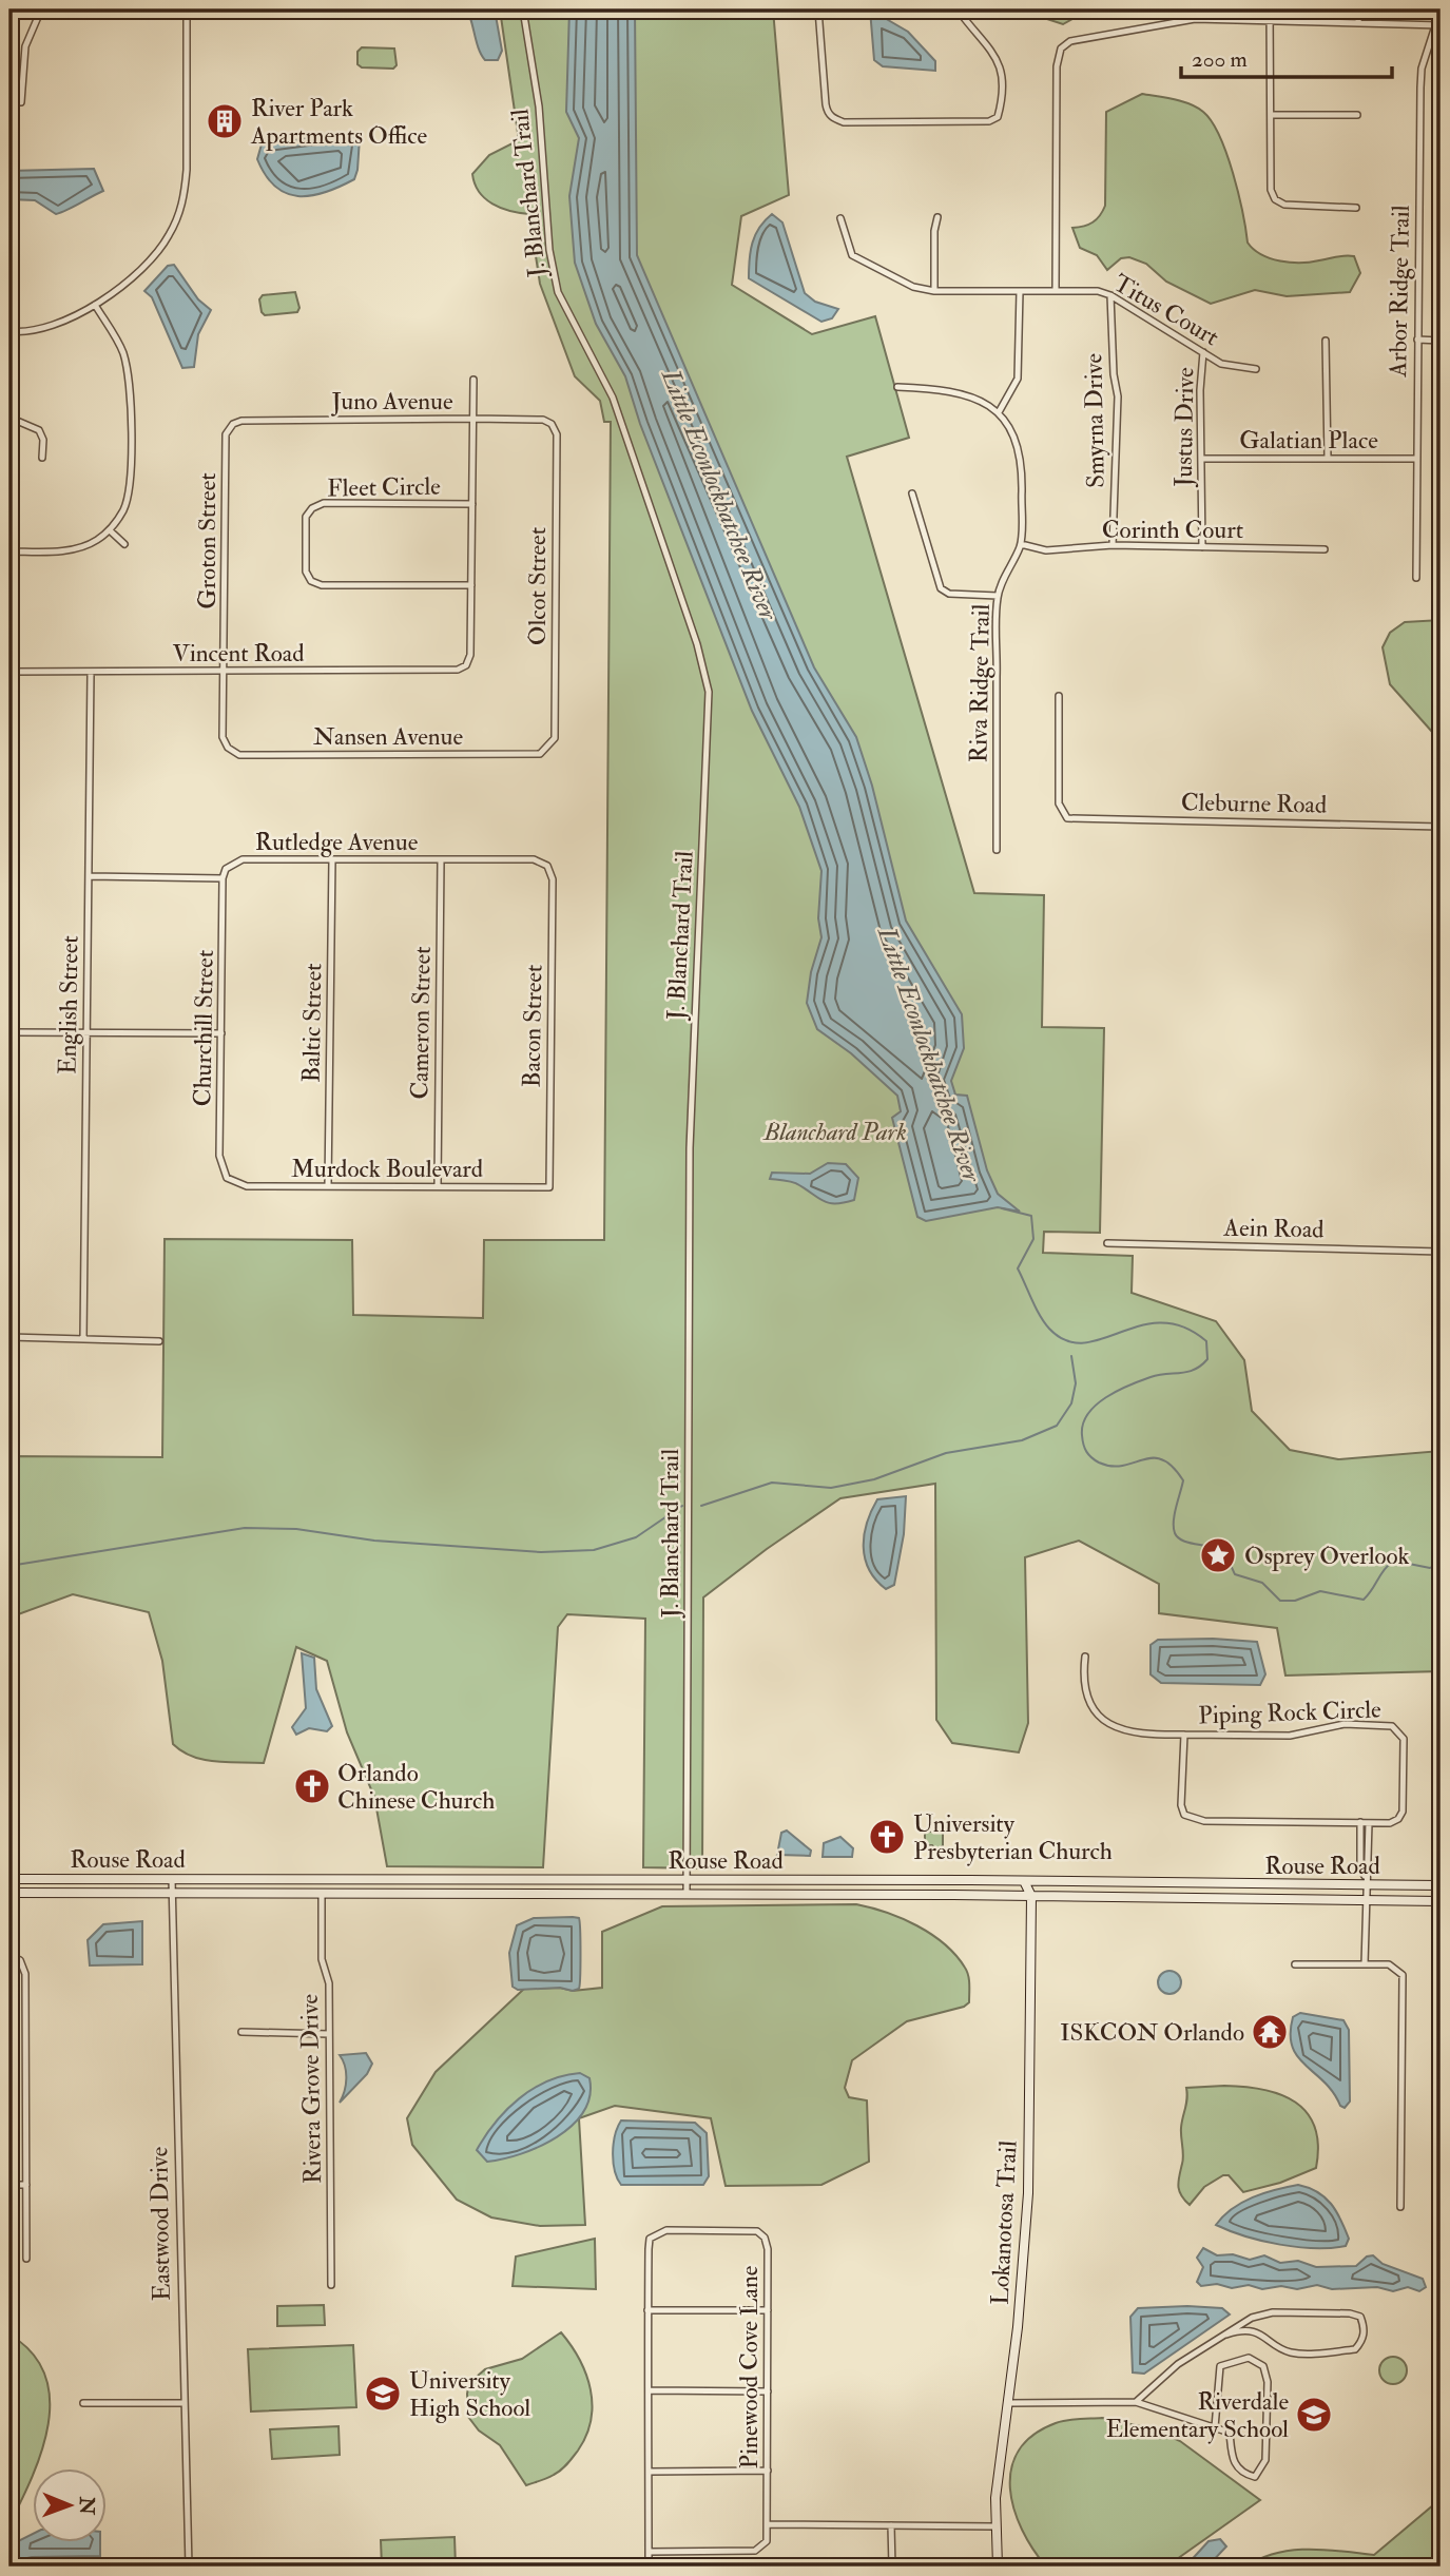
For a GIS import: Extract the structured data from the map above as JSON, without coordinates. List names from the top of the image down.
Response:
{
  "streets": {
    "street": [
      "J. Blanchard Trail",
      "Arbor Ridge Trail",
      "Titus Court",
      "Juno Avenue",
      "Smyrna Drive",
      "Justus Drive",
      "Galatian Place",
      "Fleet Circle",
      "Corinth Court",
      "Groton Street",
      "Olcot Street",
      "Vincent Road",
      "Riva Ridge Trail",
      "Nansen Avenue",
      "Cleburne Road",
      "Rutledge Avenue",
      "English Street",
      "Baltic Street",
      "Cameron Street",
      "Bacon Street",
      "Churchill Street",
      "Murdock Boulevard",
      "Aein Road",
      "Piping Rock Circle",
      "Rouse Road",
      "Rivera Grove Drive",
      "Lokanotosa Trail",
      "Eastwood Drive",
      "Pinewood Cove Lane"
    ]
  },
  "crossings": [
    ["J. Blanchard Trail", "Rouse Road"],
    ["Arbor Ridge Trail", "Galatian Place"],
    ["Titus Court", "Smyrna Drive"],
    ["Titus Court", "Justus Drive"],
    ["Juno Avenue", "Groton Street"],
    ["Juno Avenue", "Olcot Street"],
    ["Smyrna Drive", "Corinth Court"],
    ["Justus Drive", "Galatian Place"],
    ["Justus Drive", "Corinth Court"],
    ["Fleet Circle", "Vincent Road"],
    ["Corinth Court", "Riva Ridge Trail"],
    ["Groton Street", "Vincent Road"],
    ["Groton Street", "Nansen Avenue"],
    ["Olcot Street", "Nansen Avenue"],
    ["Vincent Road", "English Street"],
    ["Rutledge Avenue", "Baltic Street"],
    ["Rutledge Avenue", "Cameron Street"],
    ["Rutledge Avenue", "Bacon Street"],
    ["Rutledge Avenue", "Churchill Street"],
    ["Baltic Street", "Murdock Boulevard"],
    ["Cameron Street", "Murdock Boulevard"],
    ["Bacon Street", "Murdock Boulevard"],
    ["Churchill Street", "Murdock Boulevard"],
    ["Rouse Road", "Rivera Grove Drive"],
    ["Rouse Road", "Lokanotosa Trail"],
    ["Rouse Road", "Eastwood Drive"]
  ],
  "water": ["Little Econlockhatchee River"],
  "parks": ["Blanchard Park"],
  "places": {
    "building": ["River Park Apartments Office"],
    "place": ["Osprey Overlook"],
    "church": ["Orlando Chinese Church", "University Presbyterian Church"],
    "temple": ["ISKCON Orlando"],
    "school or university": ["University High School", "Riverdale Elementary School"]
  },
  "scale_bar": "200 m",
  "north": "right"
}
